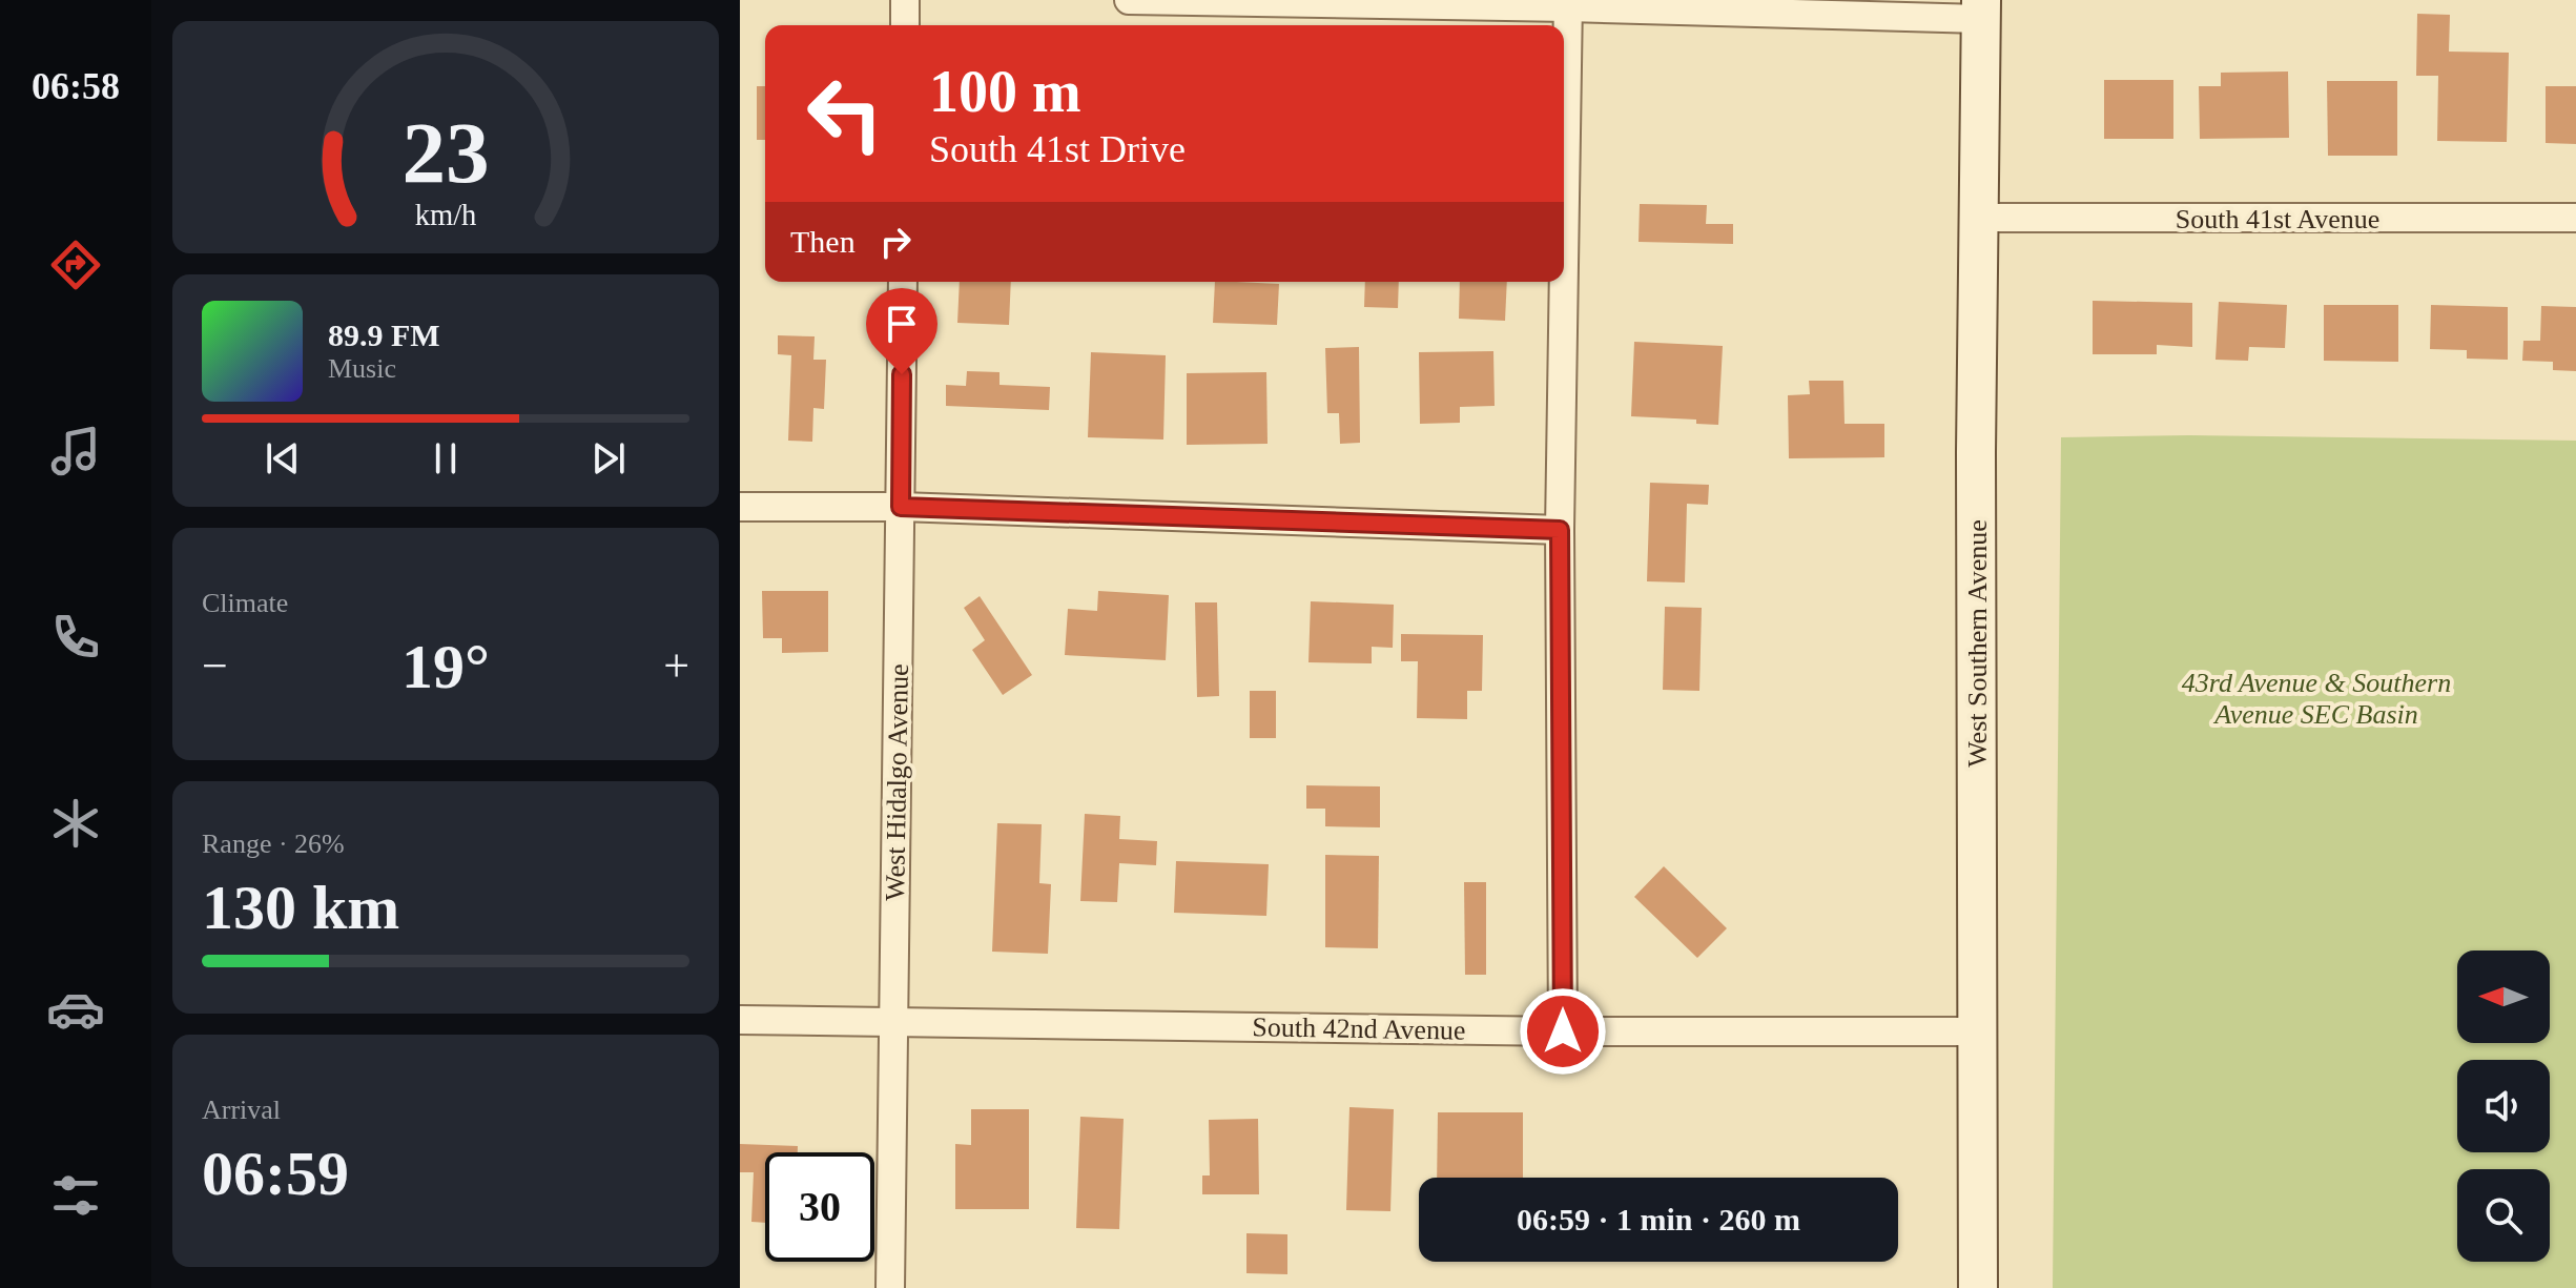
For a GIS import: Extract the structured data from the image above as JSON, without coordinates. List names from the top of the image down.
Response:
{
  "streets": {
    "main road": ["West Southern Avenue"],
    "street": ["South 41st Avenue", "West Hidalgo Avenue", "South 42nd Avenue"]
  },
  "crossings": [
    ["South 41st Avenue", "West Southern Avenue"],
    ["West Southern Avenue", "South 42nd Avenue"],
    ["West Hidalgo Avenue", "South 42nd Avenue"]
  ],
  "parks": ["43rd Avenue & Southern Avenue SEC Basin"],
  "north": "left",
  "page": {
    "tabs": "06:58",
    "turn": ["100 m", "South 41st Drive"],
    "then": "Then",
    "song": ["89.9 FM", "Music"],
    "tile": [
      "Climate",
      ["Range · 26%", "130 km"],
      ["Arrival", "06:59"]
    ],
    "heat": ["−", "19°", "+"],
    "limit": "30",
    "trip": "06:59 · 1 min · 260 m",
    "gauge": ["23", "km/h"]
  }
}
